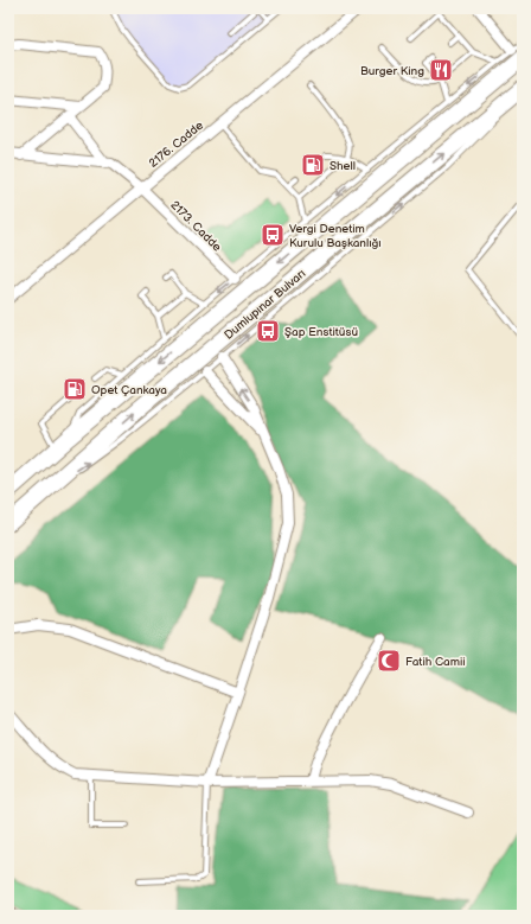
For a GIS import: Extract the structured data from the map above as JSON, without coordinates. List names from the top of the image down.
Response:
{
  "streets": {
    "highway": ["Dumlupınar Bulvarı"],
    "street": ["2176. Cadde", "2173. Cadde"]
  },
  "crossings": [
    ["2176. Cadde", "2173. Cadde"]
  ],
  "places": {
    "restaurant": ["Burger King"],
    "fuel station": ["Shell", "Opet Çankaya"],
    "bus stop": ["Vergi Denetim Kurulu Başkanlığı", "Şap Enstitüsü"],
    "mosque": ["Fatih Camii"]
  }
}
